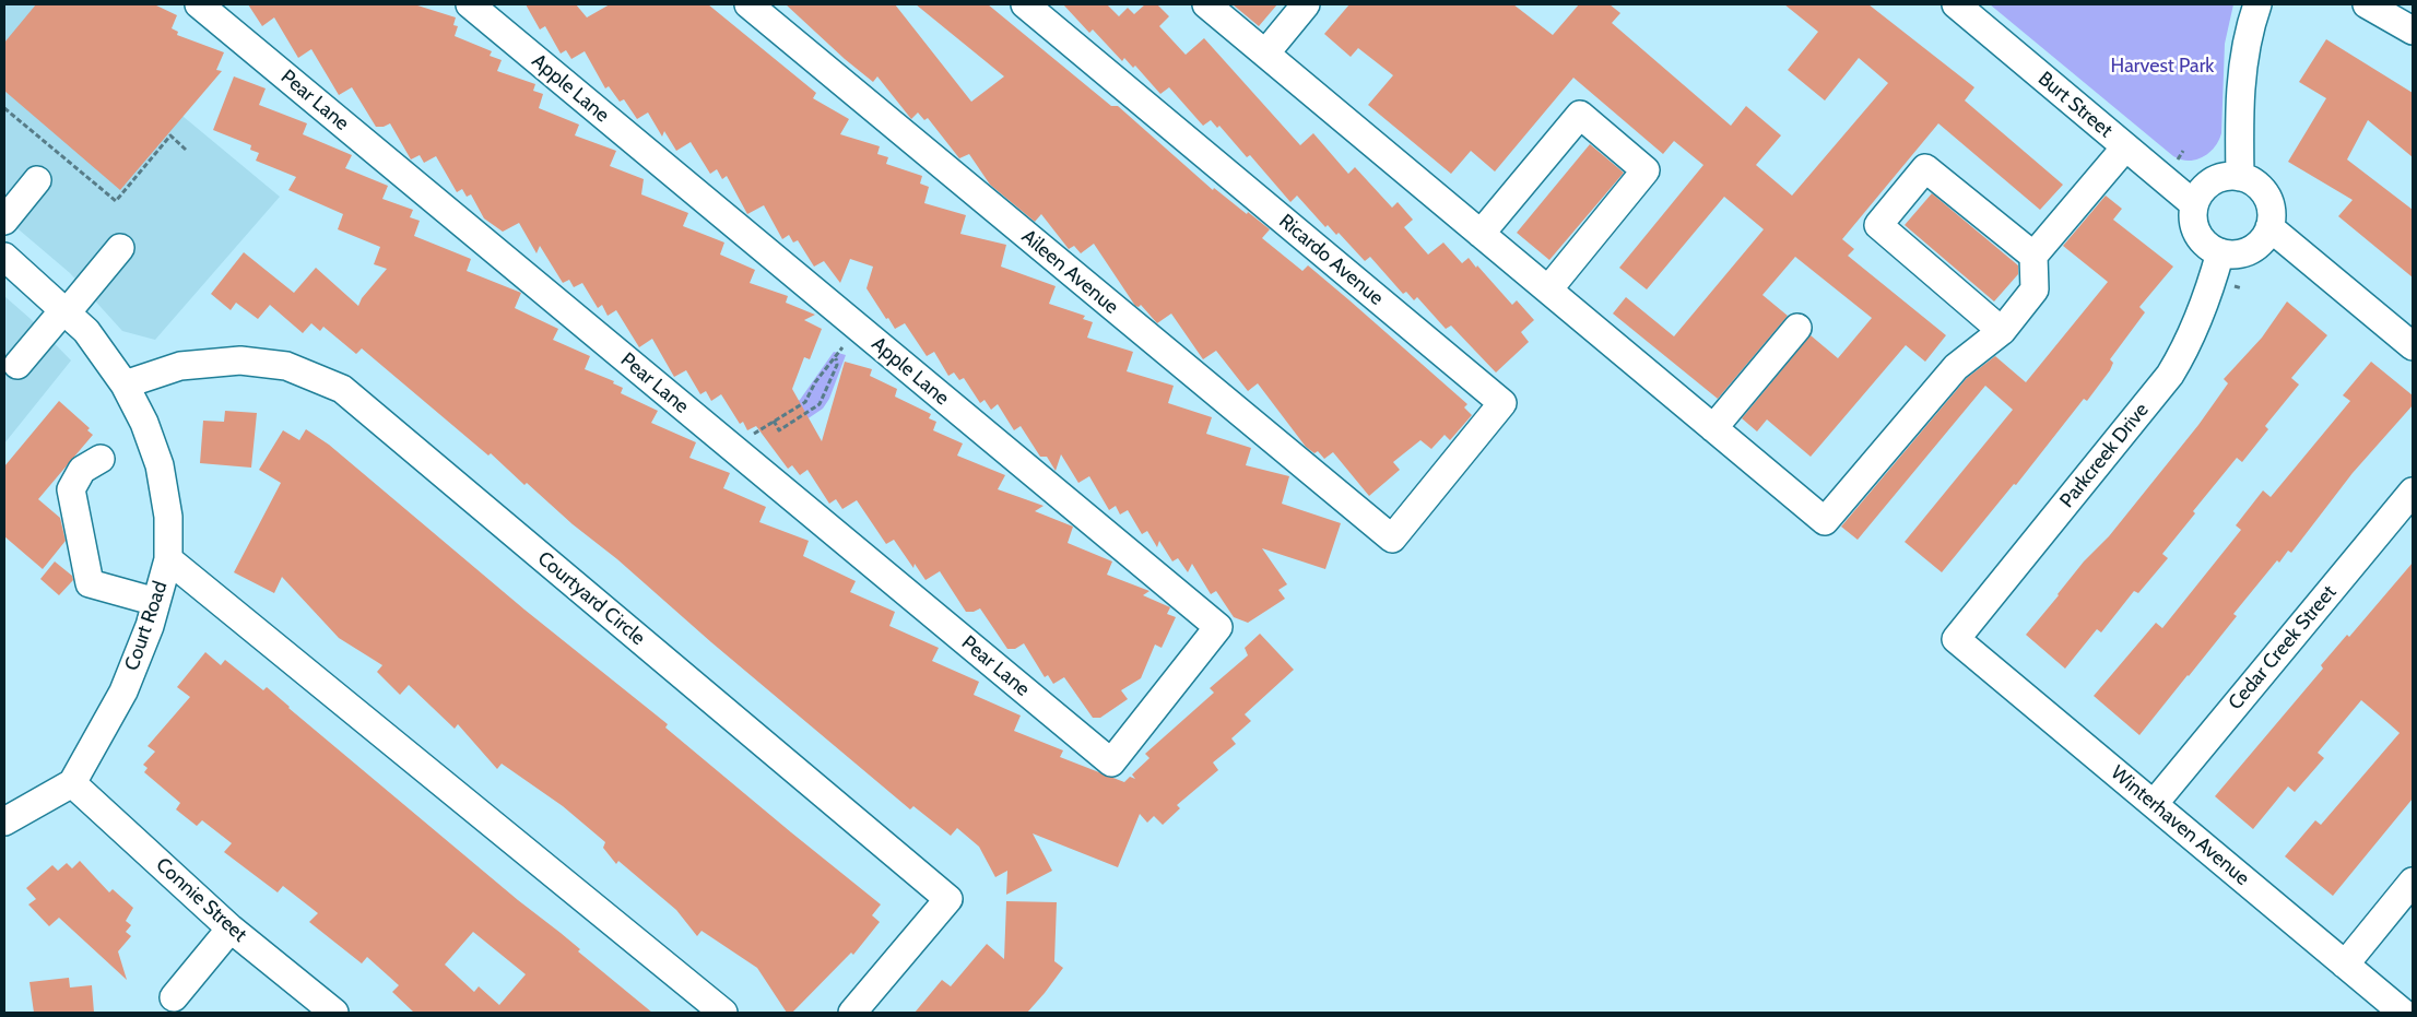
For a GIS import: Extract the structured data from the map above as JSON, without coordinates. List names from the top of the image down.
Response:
{
  "streets": {
    "street": [
      "Apple Lane",
      "Pear Lane",
      "Burt Street",
      "Ricardo Avenue",
      "Aileen Avenue",
      "Parkcreek Drive",
      "Courtyard Circle",
      "Court Road",
      "Cedar Creek Street",
      "Winterhaven Avenue",
      "Connie Street"
    ]
  },
  "crossings": [
    ["Apple Lane", "Pear Lane"],
    ["Burt Street", "Parkcreek Drive"],
    ["Ricardo Avenue", "Aileen Avenue"],
    ["Parkcreek Drive", "Winterhaven Avenue"],
    ["Courtyard Circle", "Court Road"],
    ["Court Road", "Connie Street"],
    ["Cedar Creek Street", "Winterhaven Avenue"]
  ],
  "parks": ["Harvest Park"]
}
